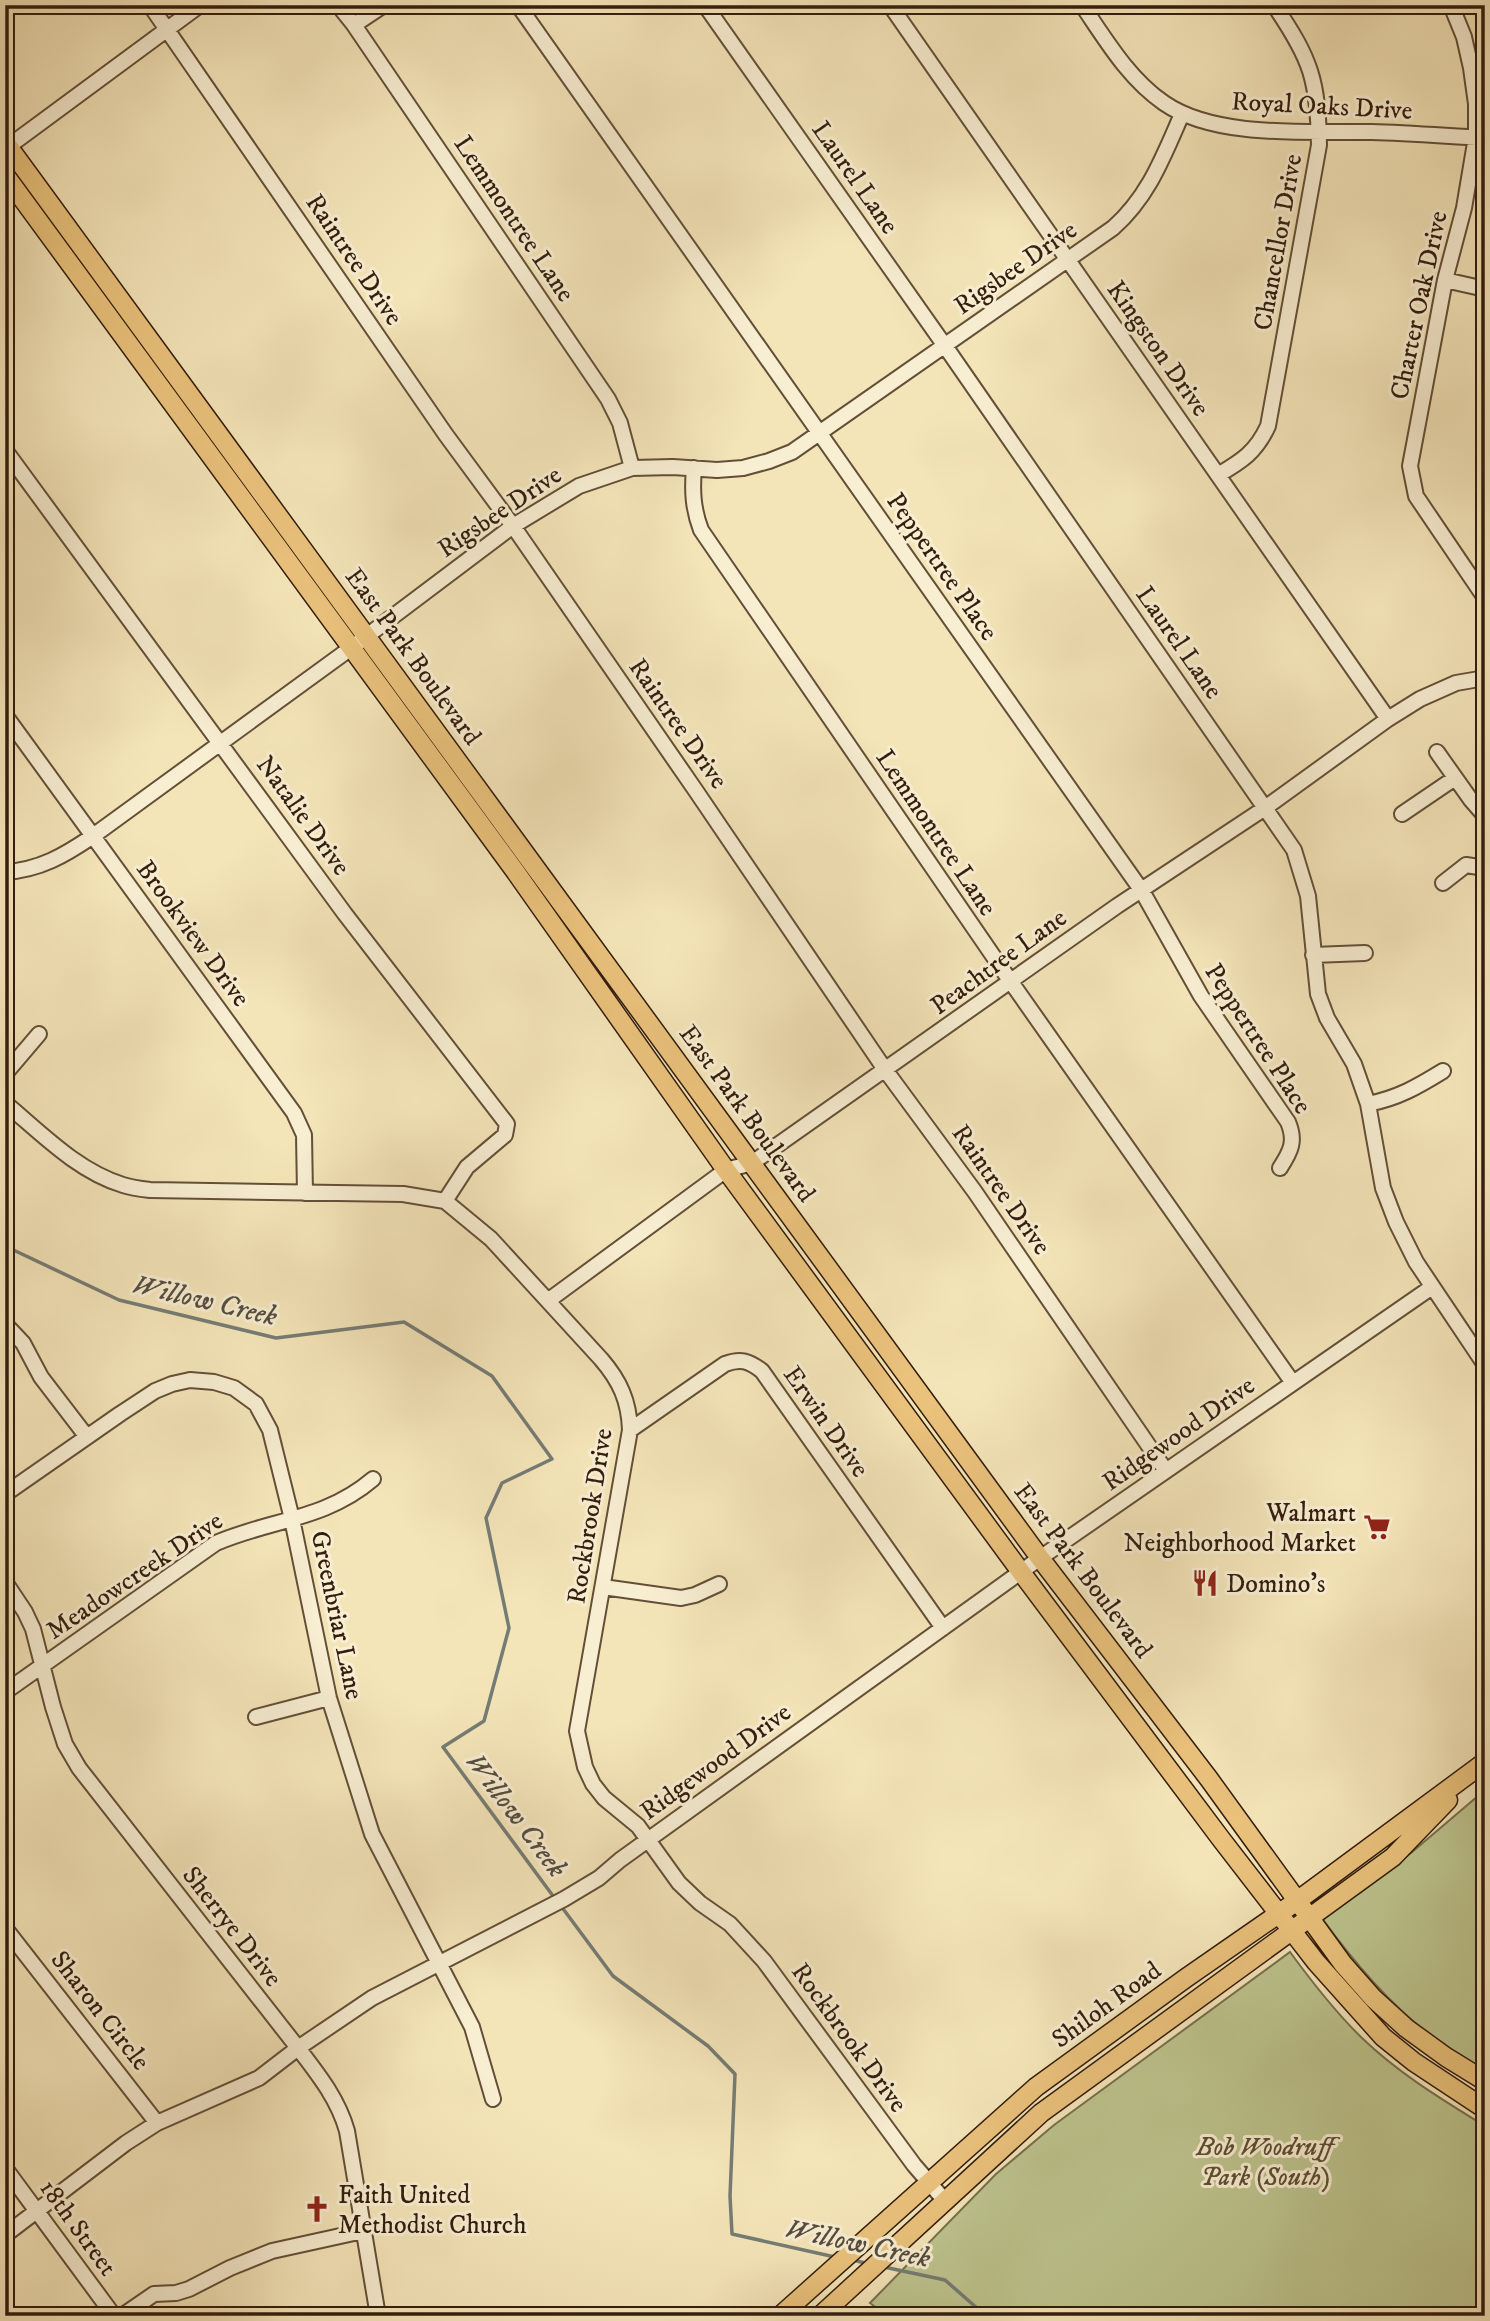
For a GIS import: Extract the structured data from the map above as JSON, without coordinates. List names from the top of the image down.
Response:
{
  "streets": {
    "main road": ["East Park Boulevard", "Shiloh Road"],
    "street": [
      "Royal Oaks Drive",
      "Laurel Lane",
      "Lemmontree Lane",
      "Chancellor Drive",
      "Raintree Drive",
      "Rigsbee Drive",
      "Charter Oak Drive",
      "Kingston Drive",
      "Peppertree Place",
      "Natalie Drive",
      "Brookview Drive",
      "Peachtree Lane",
      "Erwin Drive",
      "Ridgewood Drive",
      "Rockbrook Drive",
      "Meadowcreek Drive",
      "Greenbriar Lane",
      "Sherrye Drive",
      "Sharon Circle",
      "18th Street"
    ]
  },
  "crossings": [
    ["Royal Oaks Drive", "Chancellor Drive"],
    ["Royal Oaks Drive", "Rigsbee Drive"],
    ["Royal Oaks Drive", "Charter Oak Drive"],
    ["Laurel Lane", "Rigsbee Drive"],
    ["Laurel Lane", "Peachtree Lane"],
    ["Laurel Lane", "Ridgewood Drive"],
    ["Lemmontree Lane", "Rigsbee Drive"],
    ["Lemmontree Lane", "Peachtree Lane"],
    ["Lemmontree Lane", "Ridgewood Drive"],
    ["Chancellor Drive", "Kingston Drive"],
    ["Raintree Drive", "Rigsbee Drive"],
    ["Raintree Drive", "Peachtree Lane"],
    ["Raintree Drive", "Ridgewood Drive"],
    ["Rigsbee Drive", "Kingston Drive"],
    ["Rigsbee Drive", "Peppertree Place"],
    ["Rigsbee Drive", "East Park Boulevard"],
    ["Rigsbee Drive", "Natalie Drive"],
    ["Rigsbee Drive", "Brookview Drive"],
    ["Kingston Drive", "Peachtree Lane"],
    ["Peppertree Place", "Peachtree Lane"],
    ["East Park Boulevard", "Peachtree Lane"],
    ["East Park Boulevard", "Ridgewood Drive"],
    ["East Park Boulevard", "Shiloh Road"],
    ["Natalie Drive", "Rockbrook Drive"],
    ["Peachtree Lane", "Rockbrook Drive"],
    ["Erwin Drive", "Ridgewood Drive"],
    ["Erwin Drive", "Rockbrook Drive"],
    ["Ridgewood Drive", "Rockbrook Drive"],
    ["Ridgewood Drive", "Greenbriar Lane"],
    ["Ridgewood Drive", "Sherrye Drive"],
    ["Ridgewood Drive", "Sharon Circle"],
    ["Ridgewood Drive", "18th Street"],
    ["Rockbrook Drive", "Shiloh Road"],
    ["Meadowcreek Drive", "Greenbriar Lane"],
    ["Meadowcreek Drive", "Sherrye Drive"]
  ],
  "water": ["Willow Creek"],
  "parks": ["Bob Woodruff Park (South)"],
  "places": {
    "supermarket": ["Walmart Neighborhood Market"],
    "restaurant": ["Domino's"],
    "church": ["Faith United Methodist Church"]
  }
}
